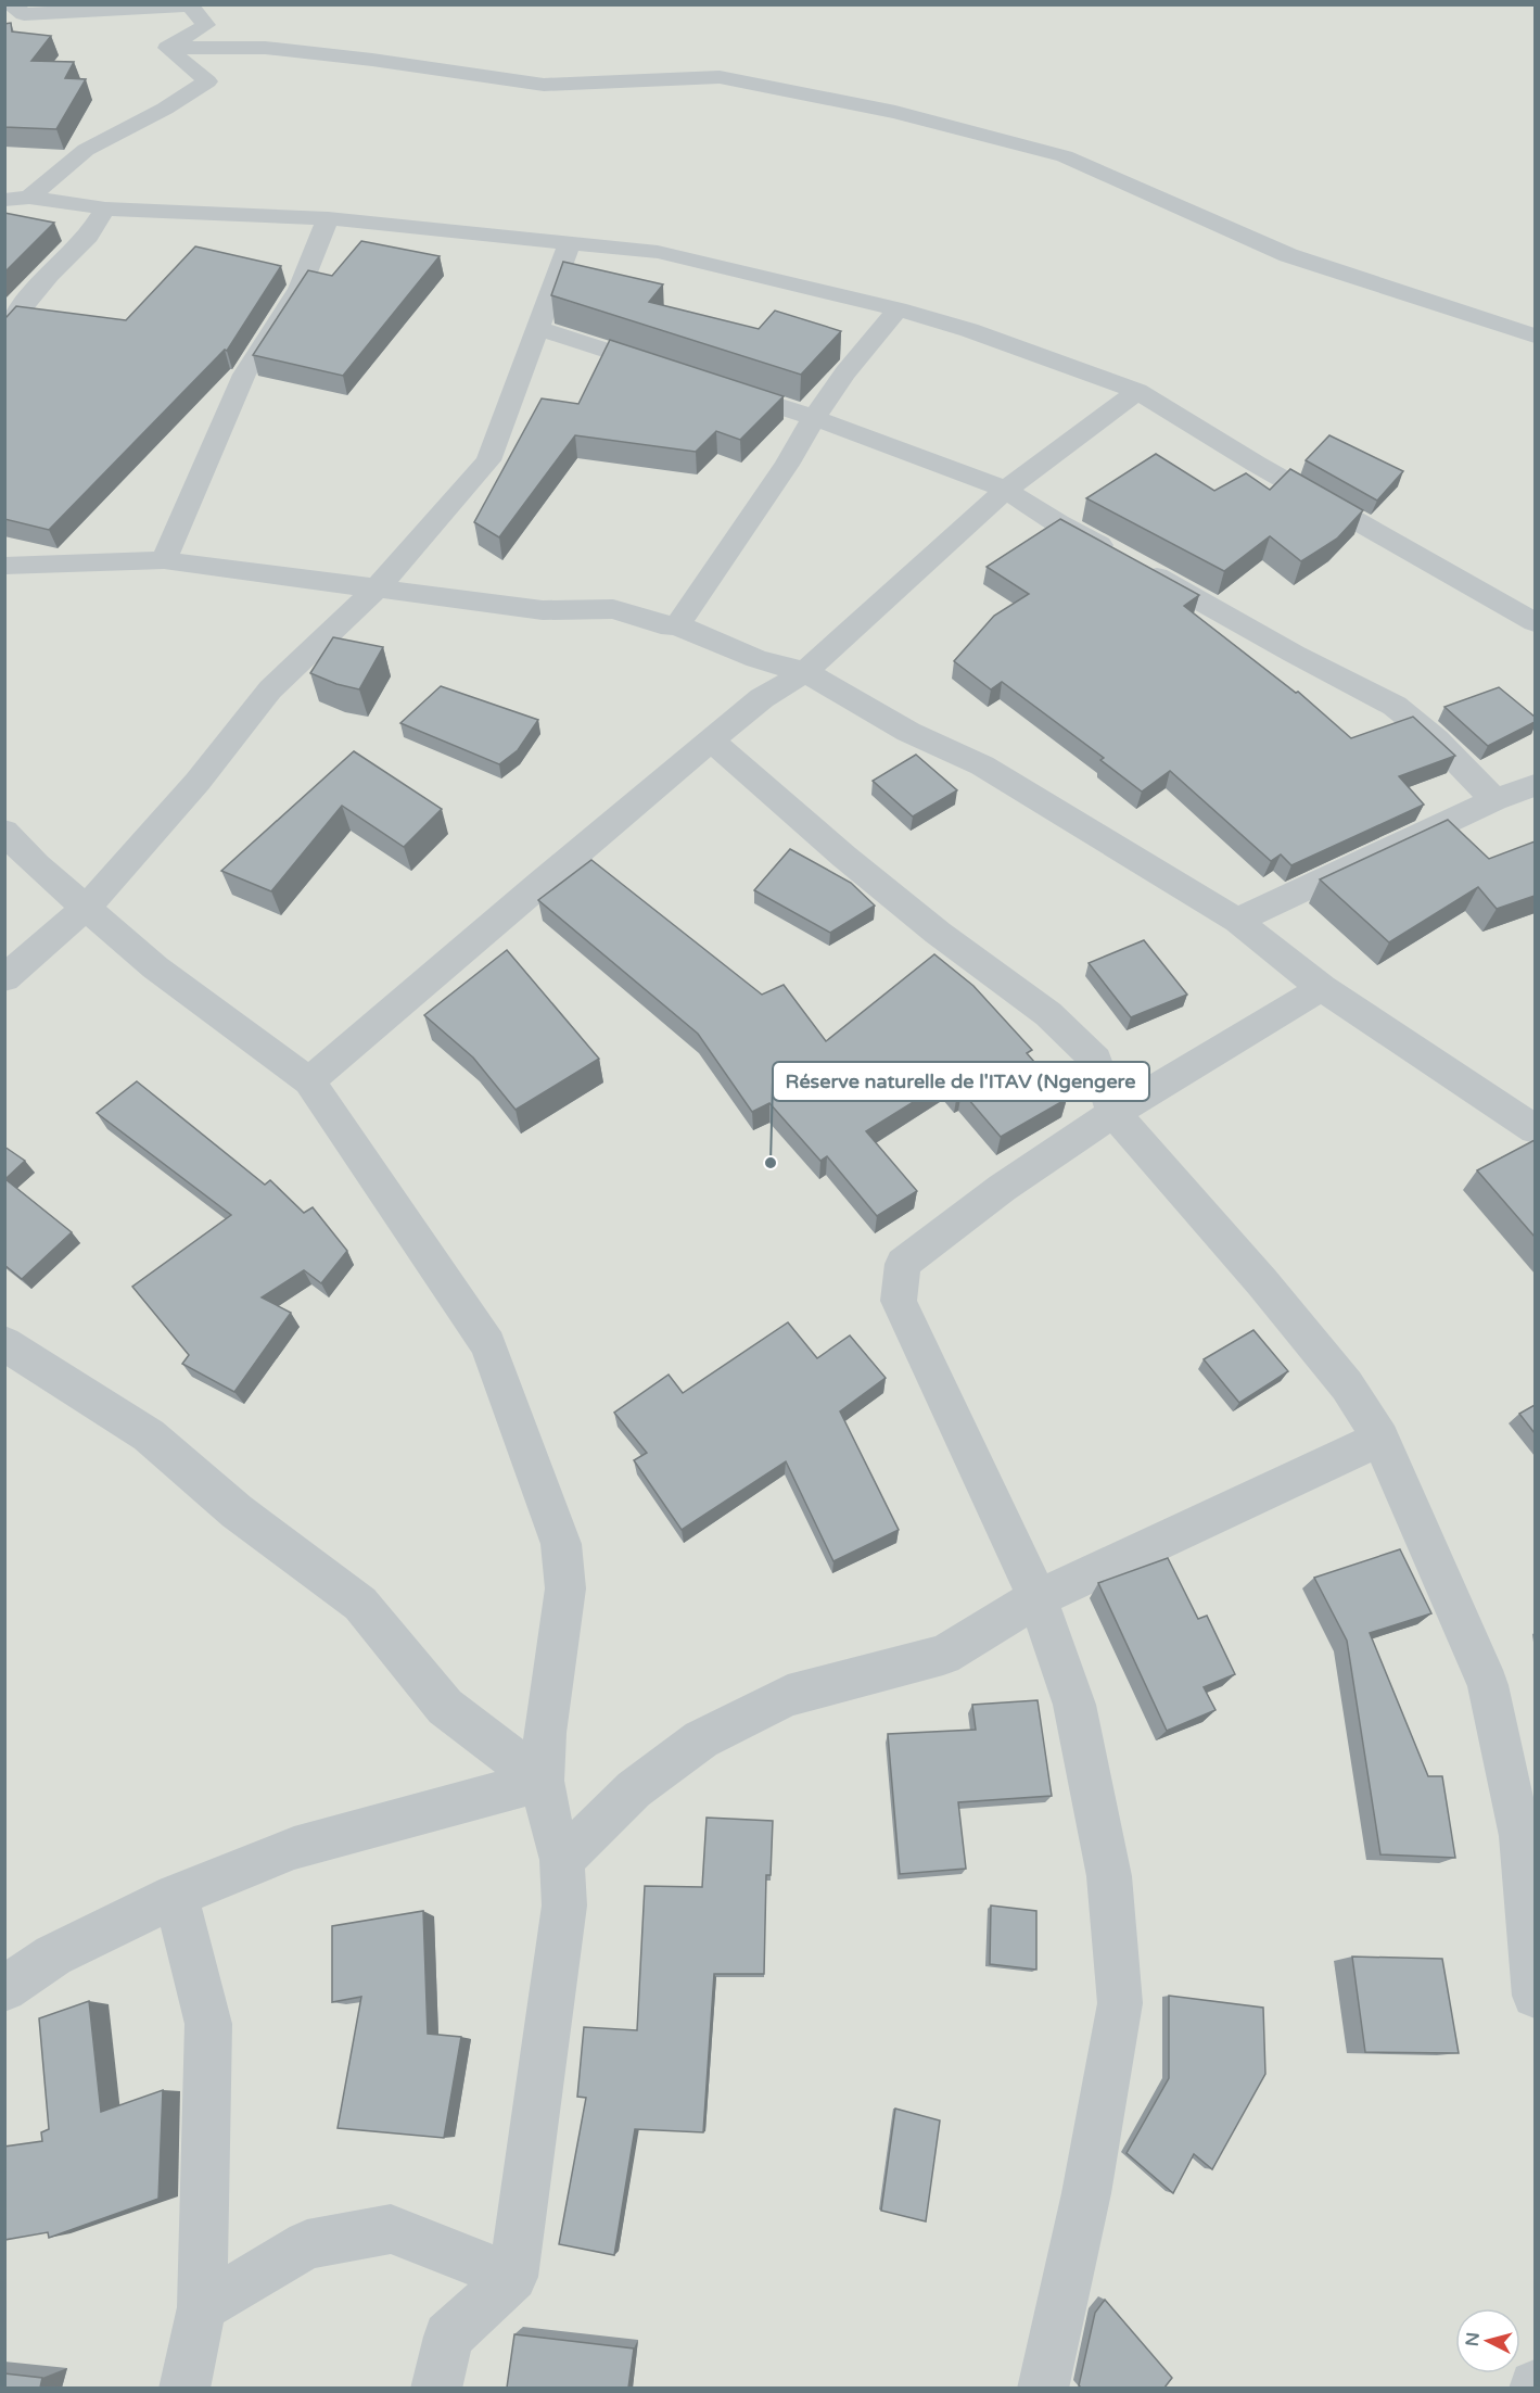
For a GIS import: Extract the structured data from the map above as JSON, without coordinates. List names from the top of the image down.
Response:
{
  "places": ["Réserve naturelle de l'ITAV (Ngengere"],
  "north": "left"
}
